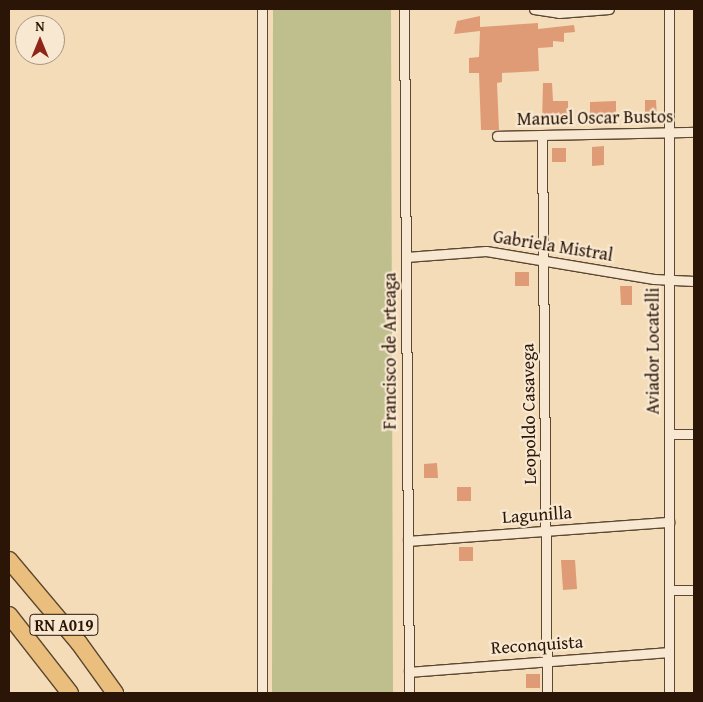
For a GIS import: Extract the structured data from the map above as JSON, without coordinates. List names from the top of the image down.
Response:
{
  "streets": {
    "highway": ["RN A019"],
    "street": [
      "Manuel Oscar Bustos",
      "Gabriela Mistral",
      "Francisco de Arteaga",
      "Aviador Locatelli",
      "Leopoldo Casavega",
      "Lagunilla",
      "Reconquista"
    ]
  },
  "crossings": [
    ["Manuel Oscar Bustos", "Aviador Locatelli"],
    ["Manuel Oscar Bustos", "Leopoldo Casavega"],
    ["Gabriela Mistral", "Francisco de Arteaga"],
    ["Gabriela Mistral", "Aviador Locatelli"],
    ["Gabriela Mistral", "Leopoldo Casavega"],
    ["Francisco de Arteaga", "Lagunilla"],
    ["Francisco de Arteaga", "Reconquista"],
    ["Aviador Locatelli", "Lagunilla"],
    ["Aviador Locatelli", "Reconquista"],
    ["Leopoldo Casavega", "Lagunilla"],
    ["Leopoldo Casavega", "Reconquista"]
  ],
  "north": "top"
}
